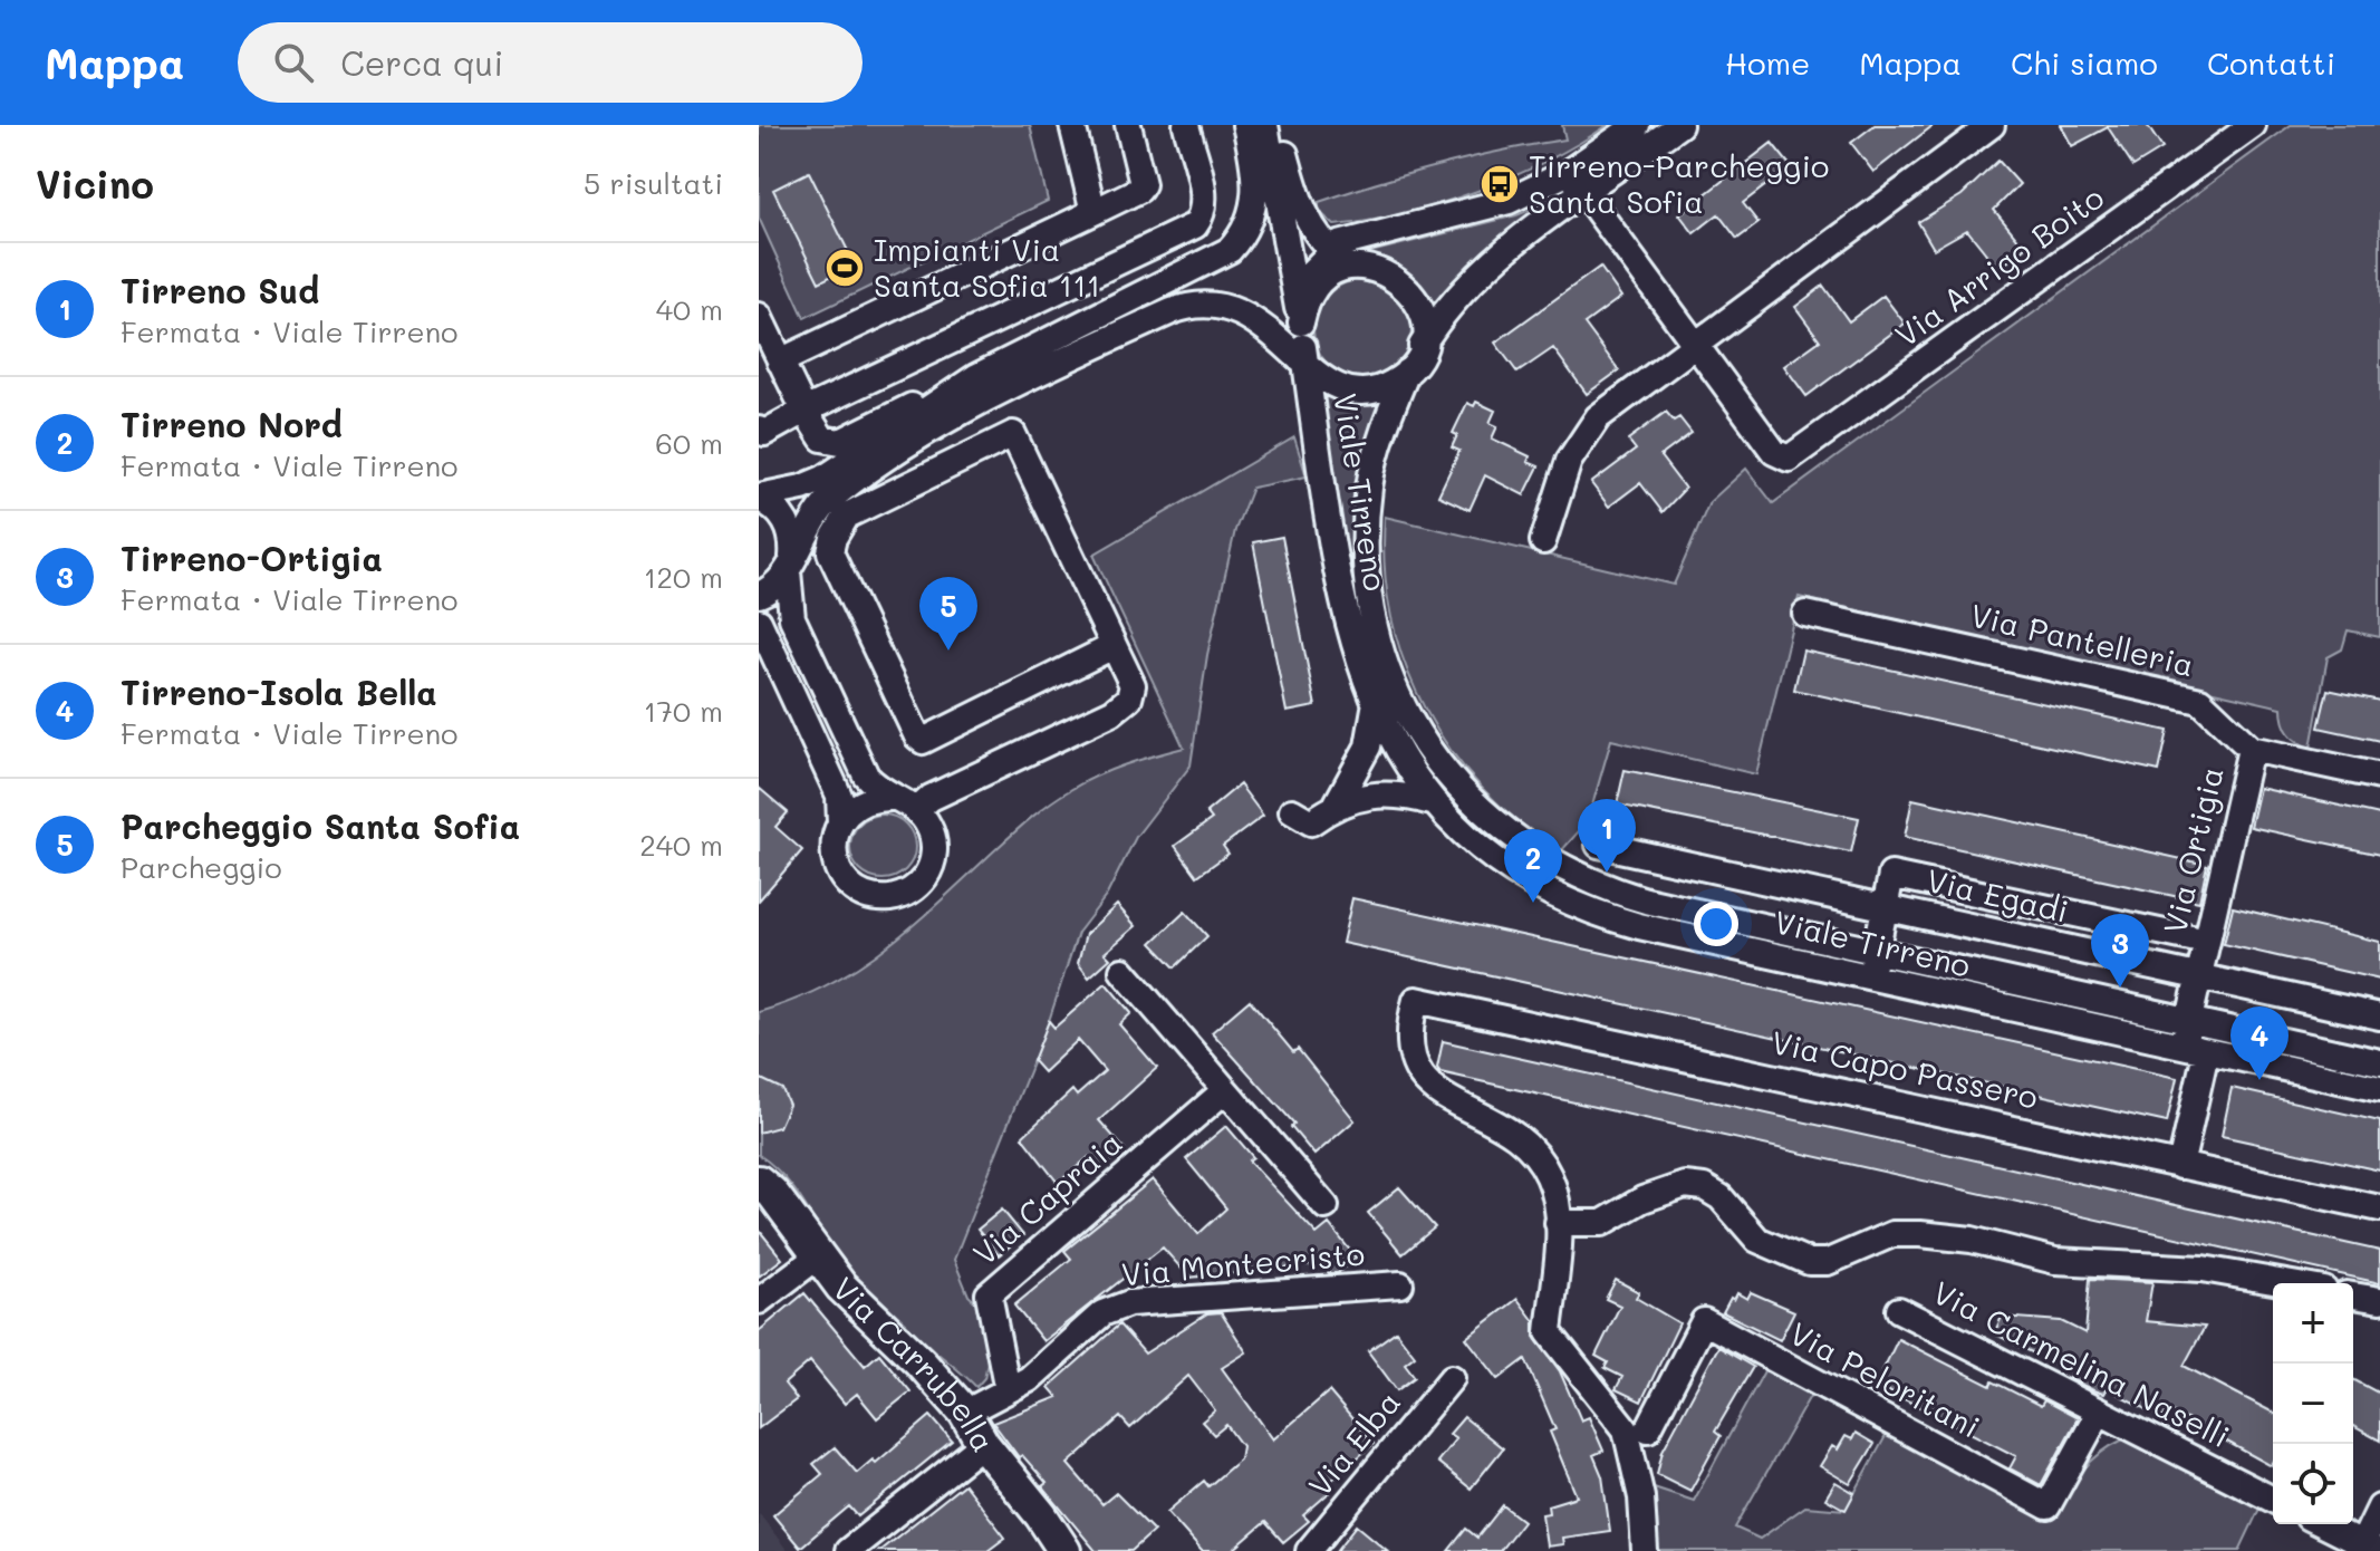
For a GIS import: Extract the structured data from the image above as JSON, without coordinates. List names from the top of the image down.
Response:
{
  "streets": {
    "main road": ["Via Carrubella"],
    "street": [
      "Via Arrigo Boito",
      "Viale Tirreno",
      "Via Pantelleria",
      "Via Ortigia",
      "Via Egadi",
      "Via Capo Passero",
      "Via Capraia",
      "Via Montecristo",
      "Via Carmelina Naselli",
      "Via Peloritani",
      "Via Elba"
    ]
  },
  "crossings": [
    ["Viale Tirreno", "Via Ortigia"],
    ["Via Pantelleria", "Via Ortigia"],
    ["Via Ortigia", "Via Egadi"],
    ["Via Ortigia", "Via Capo Passero"],
    ["Via Capraia", "Via Montecristo"],
    ["Via Montecristo", "Via Carrubella"],
    ["Via Carmelina Naselli", "Via Peloritani"]
  ],
  "places": {
    "bus stop": ["Tirreno-Parcheggio Santa Sofia"],
    "sports": ["Impianti Via Santa Sofia 111"]
  },
  "page": {
    "header": "Mappa",
    "search": "Cerca qui",
    "nav": [
      "Home",
      "Mappa",
      "Chi siamo",
      "Contatti"
    ],
    "heading": ["Vicino", "5 risultati"],
    "list": [
      {
        "mark": "1",
        "name": "Tirreno Sud",
        "note": "Fermata · Viale Tirreno",
        "value": "40 m"
      },
      {
        "mark": "2",
        "name": "Tirreno Nord",
        "note": "Fermata · Viale Tirreno",
        "value": "60 m"
      },
      {
        "mark": "3",
        "name": "Tirreno-Ortigia",
        "note": "Fermata · Viale Tirreno",
        "value": "120 m"
      },
      {
        "mark": "4",
        "name": "Tirreno-Isola Bella",
        "note": "Fermata · Viale Tirreno",
        "value": "170 m"
      },
      {
        "mark": "5",
        "name": "Parcheggio Santa Sofia",
        "note": "Parcheggio",
        "value": "240 m"
      }
    ],
    "pins": [
      "5",
      "1",
      "2",
      "3",
      "4"
    ],
    "map_buttons": ["+", "−"]
  }
}
